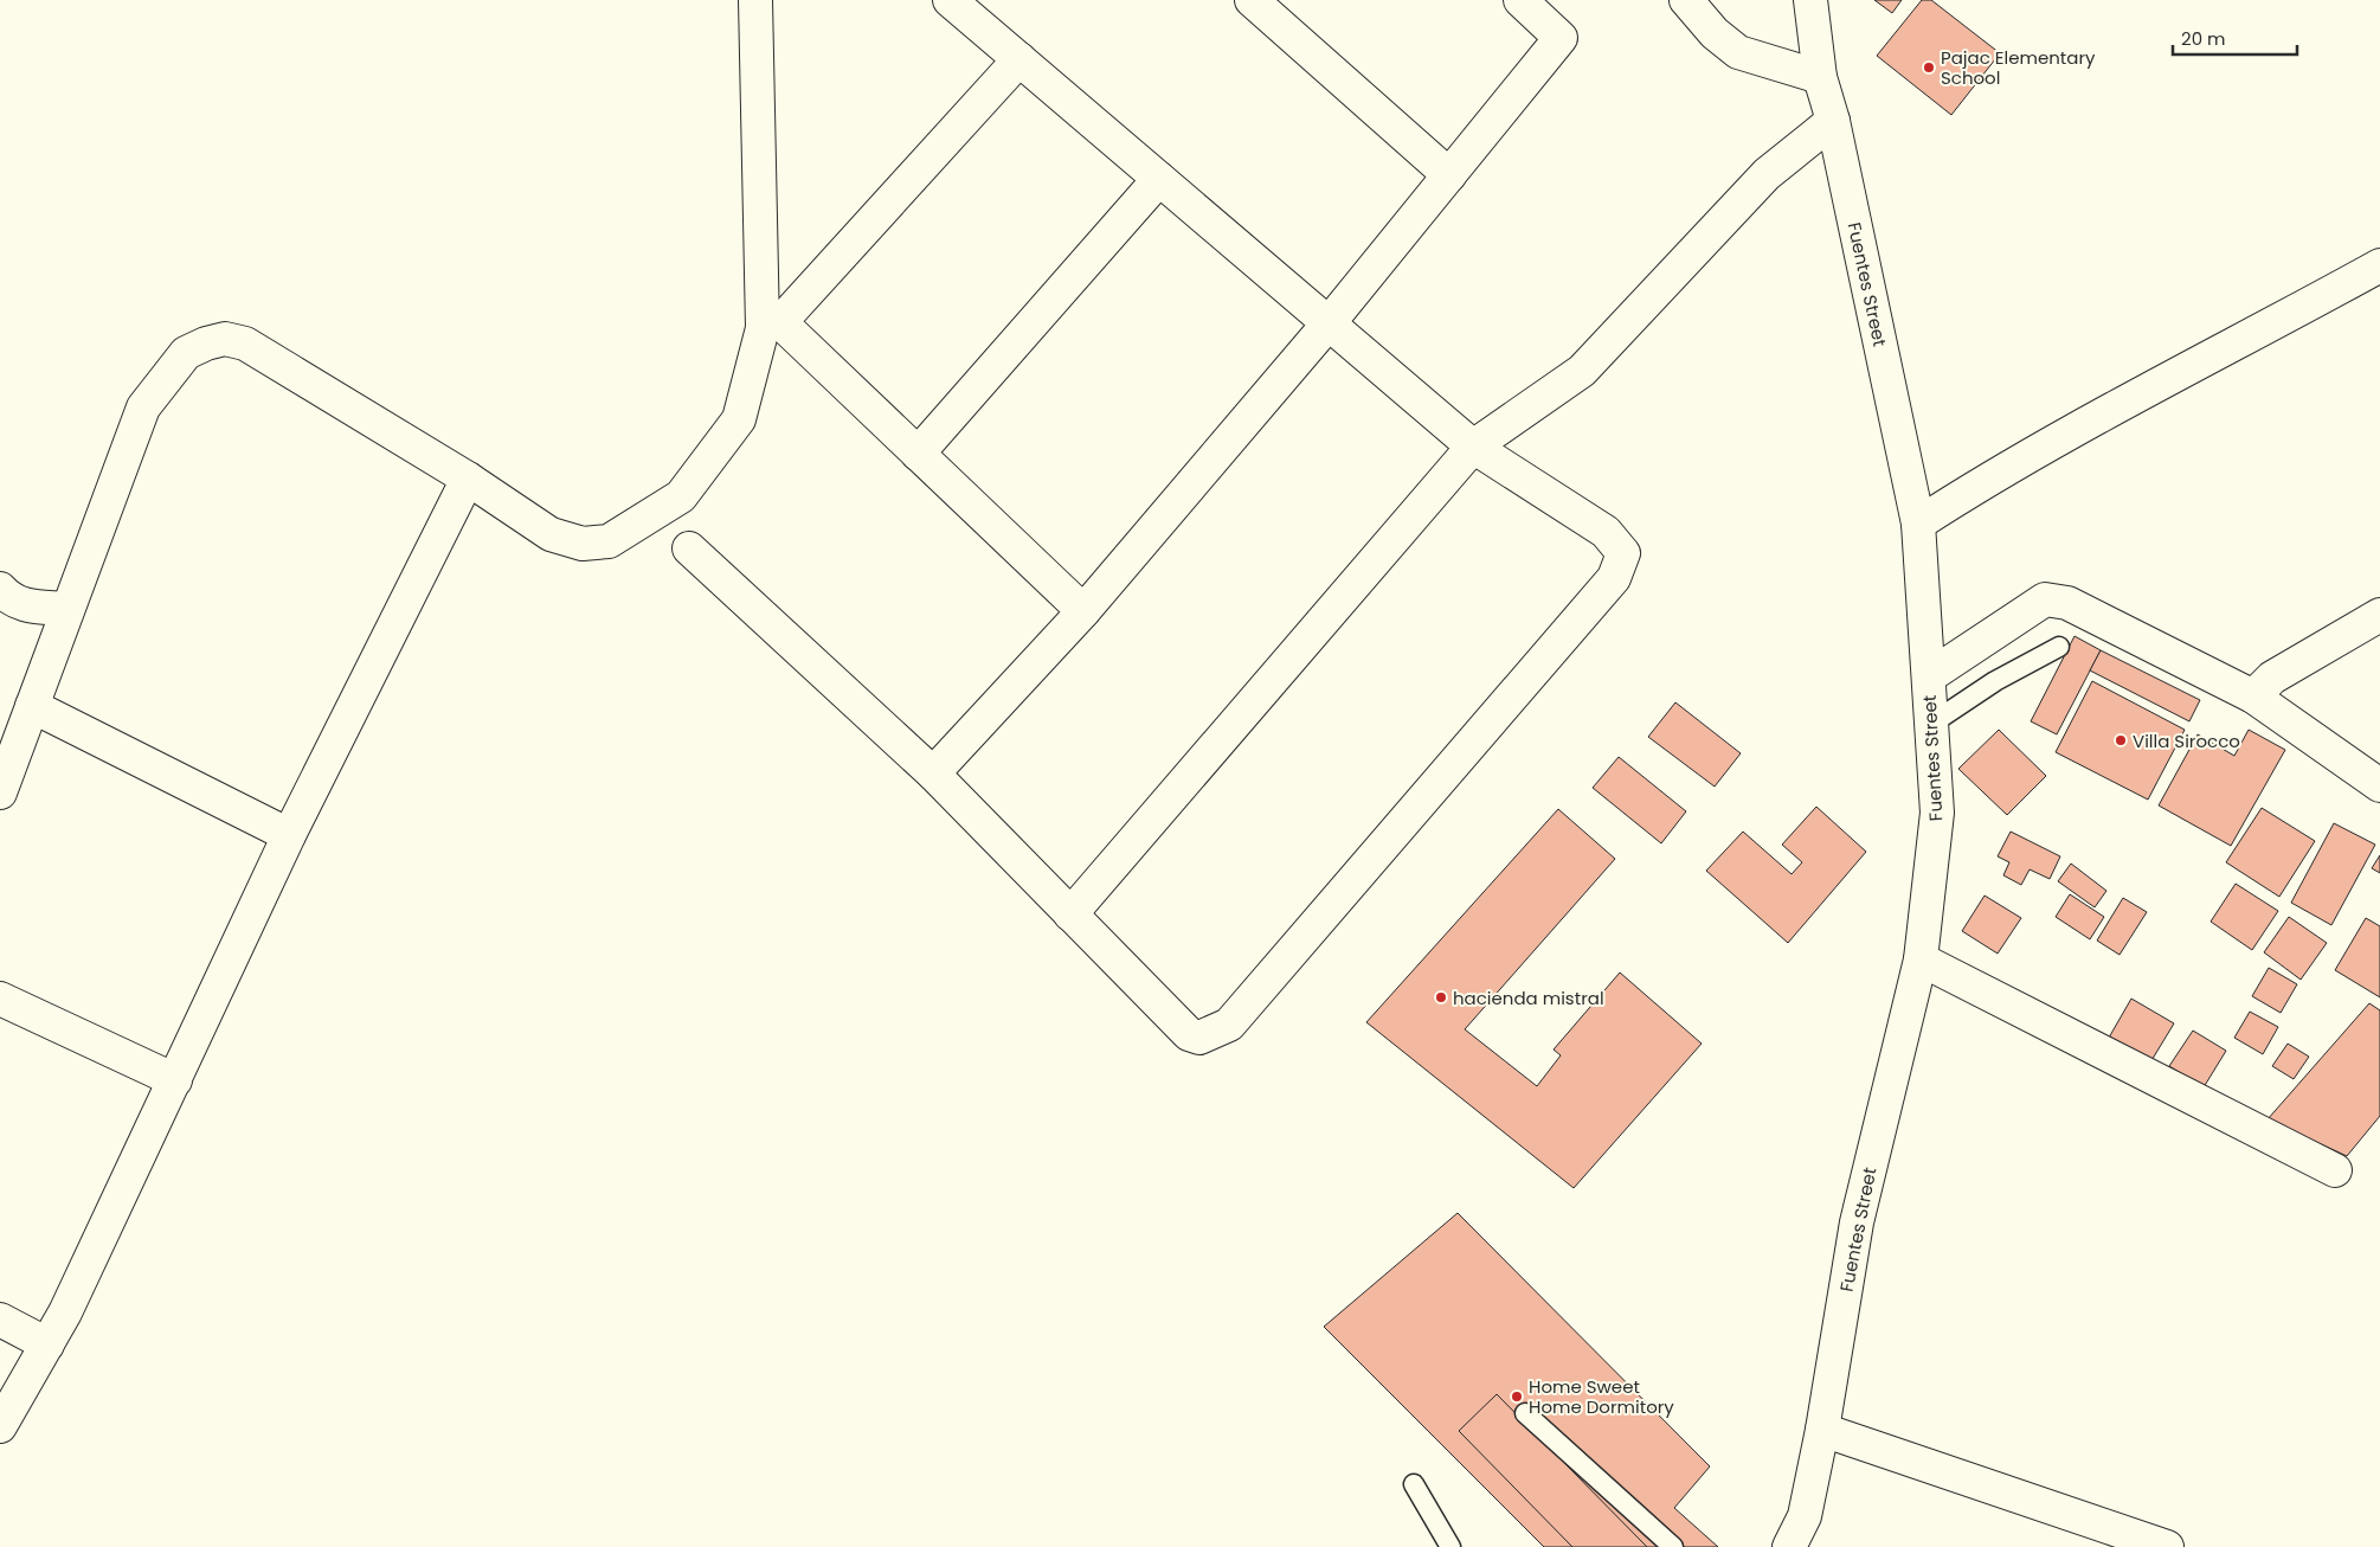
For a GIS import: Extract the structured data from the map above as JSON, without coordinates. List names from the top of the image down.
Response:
{
  "streets": {
    "street": ["Fuentes Street"]
  },
  "places": [
    "Pajac Elementary School",
    "Villa Sirocco",
    "hacienda mistral",
    "Home Sweet Home Dormitory"
  ],
  "scale_bar": "20 m"
}
